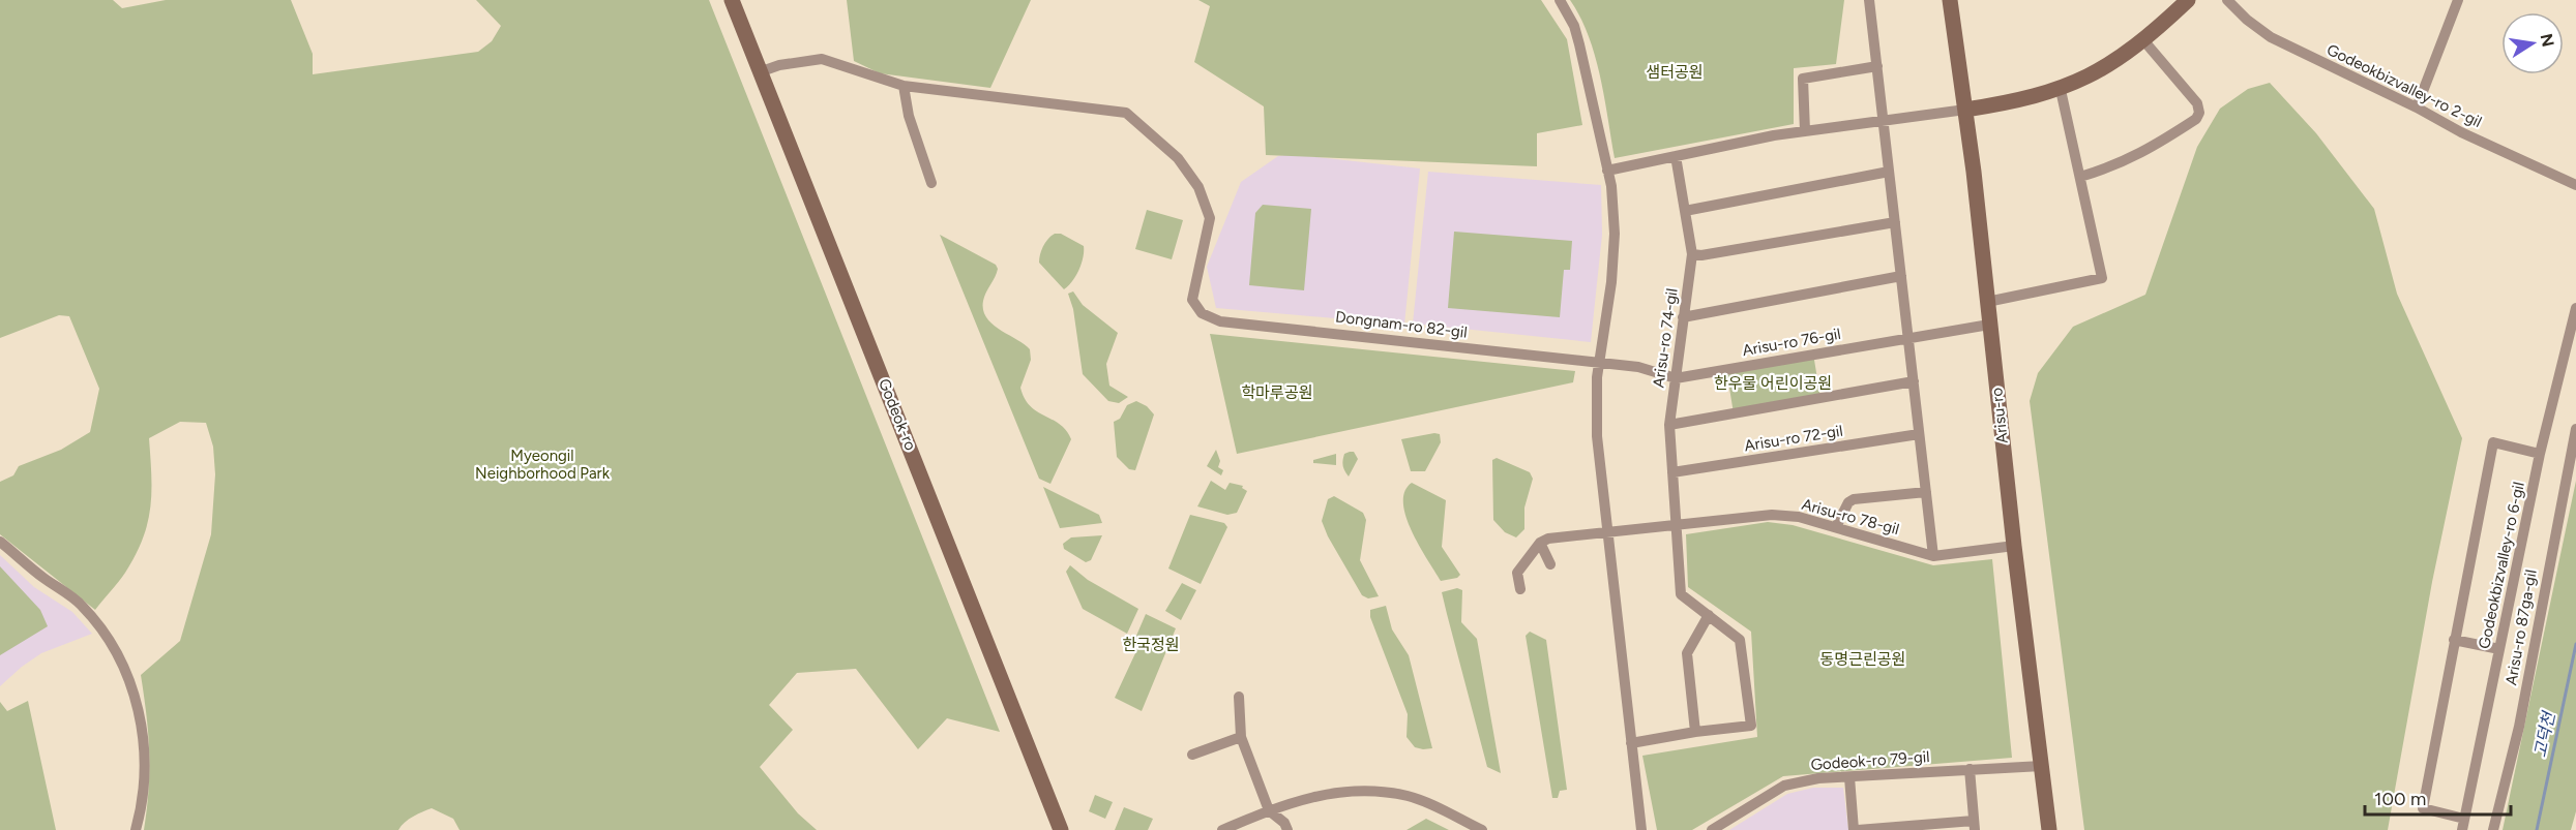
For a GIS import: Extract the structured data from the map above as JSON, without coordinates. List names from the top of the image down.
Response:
{
  "streets": {
    "main road": ["Godeok-ro", "Arisu-ro"],
    "street": [
      "Godeokbizvalley-ro 2-gil",
      "Dongnam-ro 82-gil",
      "Arisu-ro 74-gil",
      "Arisu-ro 76-gil",
      "Arisu-ro 72-gil",
      "Arisu-ro 78-gil",
      "Godeokbizvalley-ro 6-gil",
      "Arisu-ro 87ga-gil",
      "Godeok-ro 79-gil"
    ]
  },
  "crossings": [
    ["Dongnam-ro 82-gil", "Arisu-ro 76-gil"],
    ["Arisu-ro 74-gil", "Arisu-ro 76-gil"],
    ["Arisu-ro 74-gil", "Arisu-ro 72-gil"],
    ["Arisu-ro 74-gil", "Arisu-ro 78-gil"],
    ["Arisu-ro 76-gil", "Arisu-ro"],
    ["Arisu-ro", "Arisu-ro 78-gil"],
    ["Arisu-ro", "Godeok-ro 79-gil"]
  ],
  "water": ["고덕천"],
  "parks": [
    "샘터공원",
    "한우물 어린이공원",
    "학마루공원",
    "Myeongil Neighborhood Park",
    "한국정원",
    "동명근린공원"
  ],
  "scale_bar": "100 m",
  "north": "right"
}
